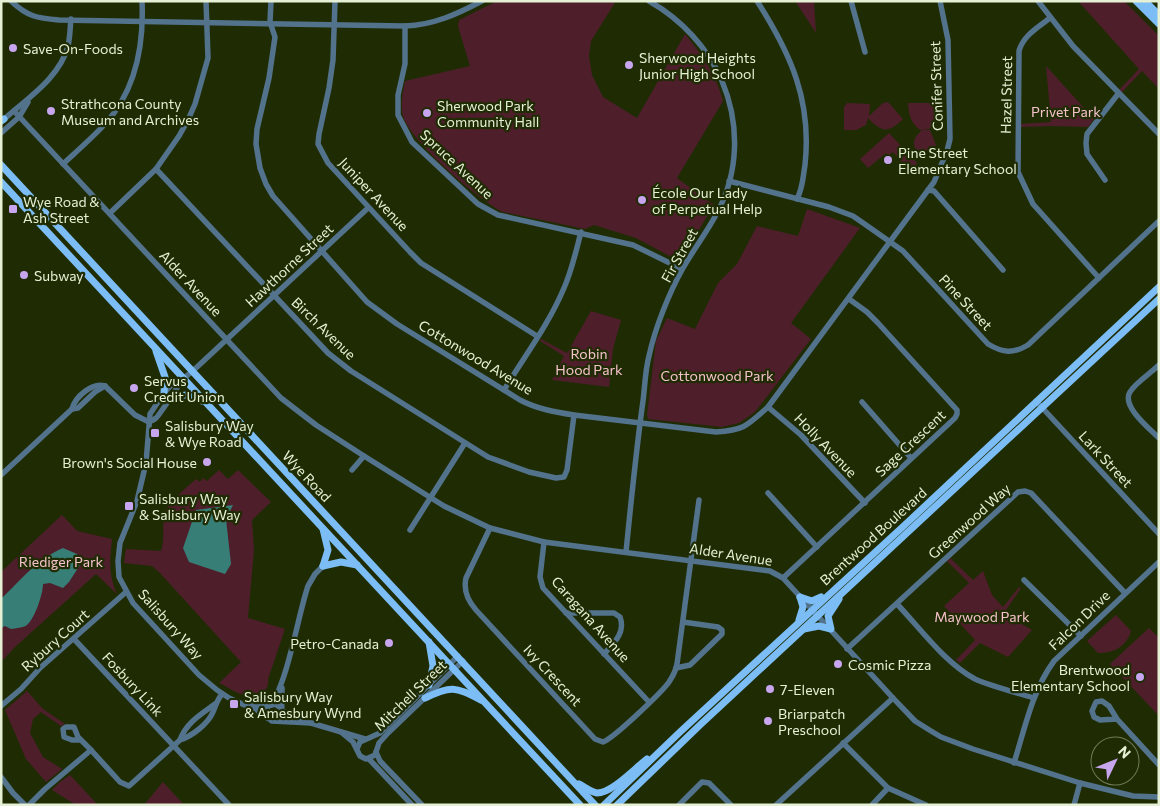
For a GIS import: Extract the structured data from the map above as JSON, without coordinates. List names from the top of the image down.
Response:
{
  "streets": {
    "main road": ["Wye Road", "Brentwood Boulevard"],
    "street": [
      "Conifer Street",
      "Hazel Street",
      "Spruce Avenue",
      "Juniper Avenue",
      "Fir Street",
      "Hawthorne Street",
      "Alder Avenue",
      "Pine Street",
      "Birch Avenue",
      "Cottonwood Avenue",
      "Sage Crescent",
      "Holly Avenue",
      "Lark Street",
      "Greenwood Way",
      "Caragana Avenue",
      "Falcon Drive",
      "Salisbury Way",
      "Rybury Court",
      "Ivy Crescent",
      "Fosbury Link",
      "Mitchell Street"
    ]
  },
  "crossings": [
    ["Conifer Street", "Pine Street"],
    ["Conifer Street", "Cottonwood Avenue"],
    ["Hazel Street", "Pine Street"],
    ["Spruce Avenue", "Fir Street"],
    ["Juniper Avenue", "Hawthorne Street"],
    ["Fir Street", "Alder Avenue"],
    ["Fir Street", "Pine Street"],
    ["Fir Street", "Cottonwood Avenue"],
    ["Hawthorne Street", "Alder Avenue"],
    ["Hawthorne Street", "Birch Avenue"],
    ["Hawthorne Street", "Cottonwood Avenue"],
    ["Hawthorne Street", "Wye Road"],
    ["Hawthorne Street", "Salisbury Way"],
    ["Alder Avenue", "Sage Crescent"],
    ["Alder Avenue", "Greenwood Way"],
    ["Alder Avenue", "Brentwood Boulevard"],
    ["Alder Avenue", "Caragana Avenue"],
    ["Alder Avenue", "Falcon Drive"],
    ["Alder Avenue", "Ivy Crescent"],
    ["Pine Street", "Cottonwood Avenue"],
    ["Birch Avenue", "Cottonwood Avenue"],
    ["Cottonwood Avenue", "Sage Crescent"],
    ["Cottonwood Avenue", "Holly Avenue"],
    ["Sage Crescent", "Holly Avenue"],
    ["Lark Street", "Brentwood Boulevard"],
    ["Wye Road", "Salisbury Way"],
    ["Wye Road", "Mitchell Street"],
    ["Greenwood Way", "Falcon Drive"],
    ["Caragana Avenue", "Ivy Crescent"],
    ["Salisbury Way", "Rybury Court"],
    ["Rybury Court", "Fosbury Link"]
  ],
  "parks": [
    "Privet Park",
    "Robin Hood Park",
    "Cottonwood Park",
    "Riediger Park",
    "Maywood Park"
  ],
  "places": {
    "other": [
      "Save-On-Foods",
      "Sherwood Heights Junior High School",
      "Strathcona County Museum and Archives",
      "Sherwood Park Community Hall",
      "Pine Street Elementary School",
      "École Our Lady of Perpetual Help",
      "Subway",
      "Servus Credit Union",
      "Brown's Social House",
      "Petro-Canada",
      "Cosmic Pizza",
      "Brentwood Elementary School",
      "7-Eleven",
      "Briarpatch Preschool"
    ],
    "transit": [
      "Wye Road & Ash Street",
      "Salisbury Way & Wye Road",
      "Salisbury Way & Salisbury Way",
      "Salisbury Way & Amesbury Wynd"
    ]
  },
  "north": "top right"
}
